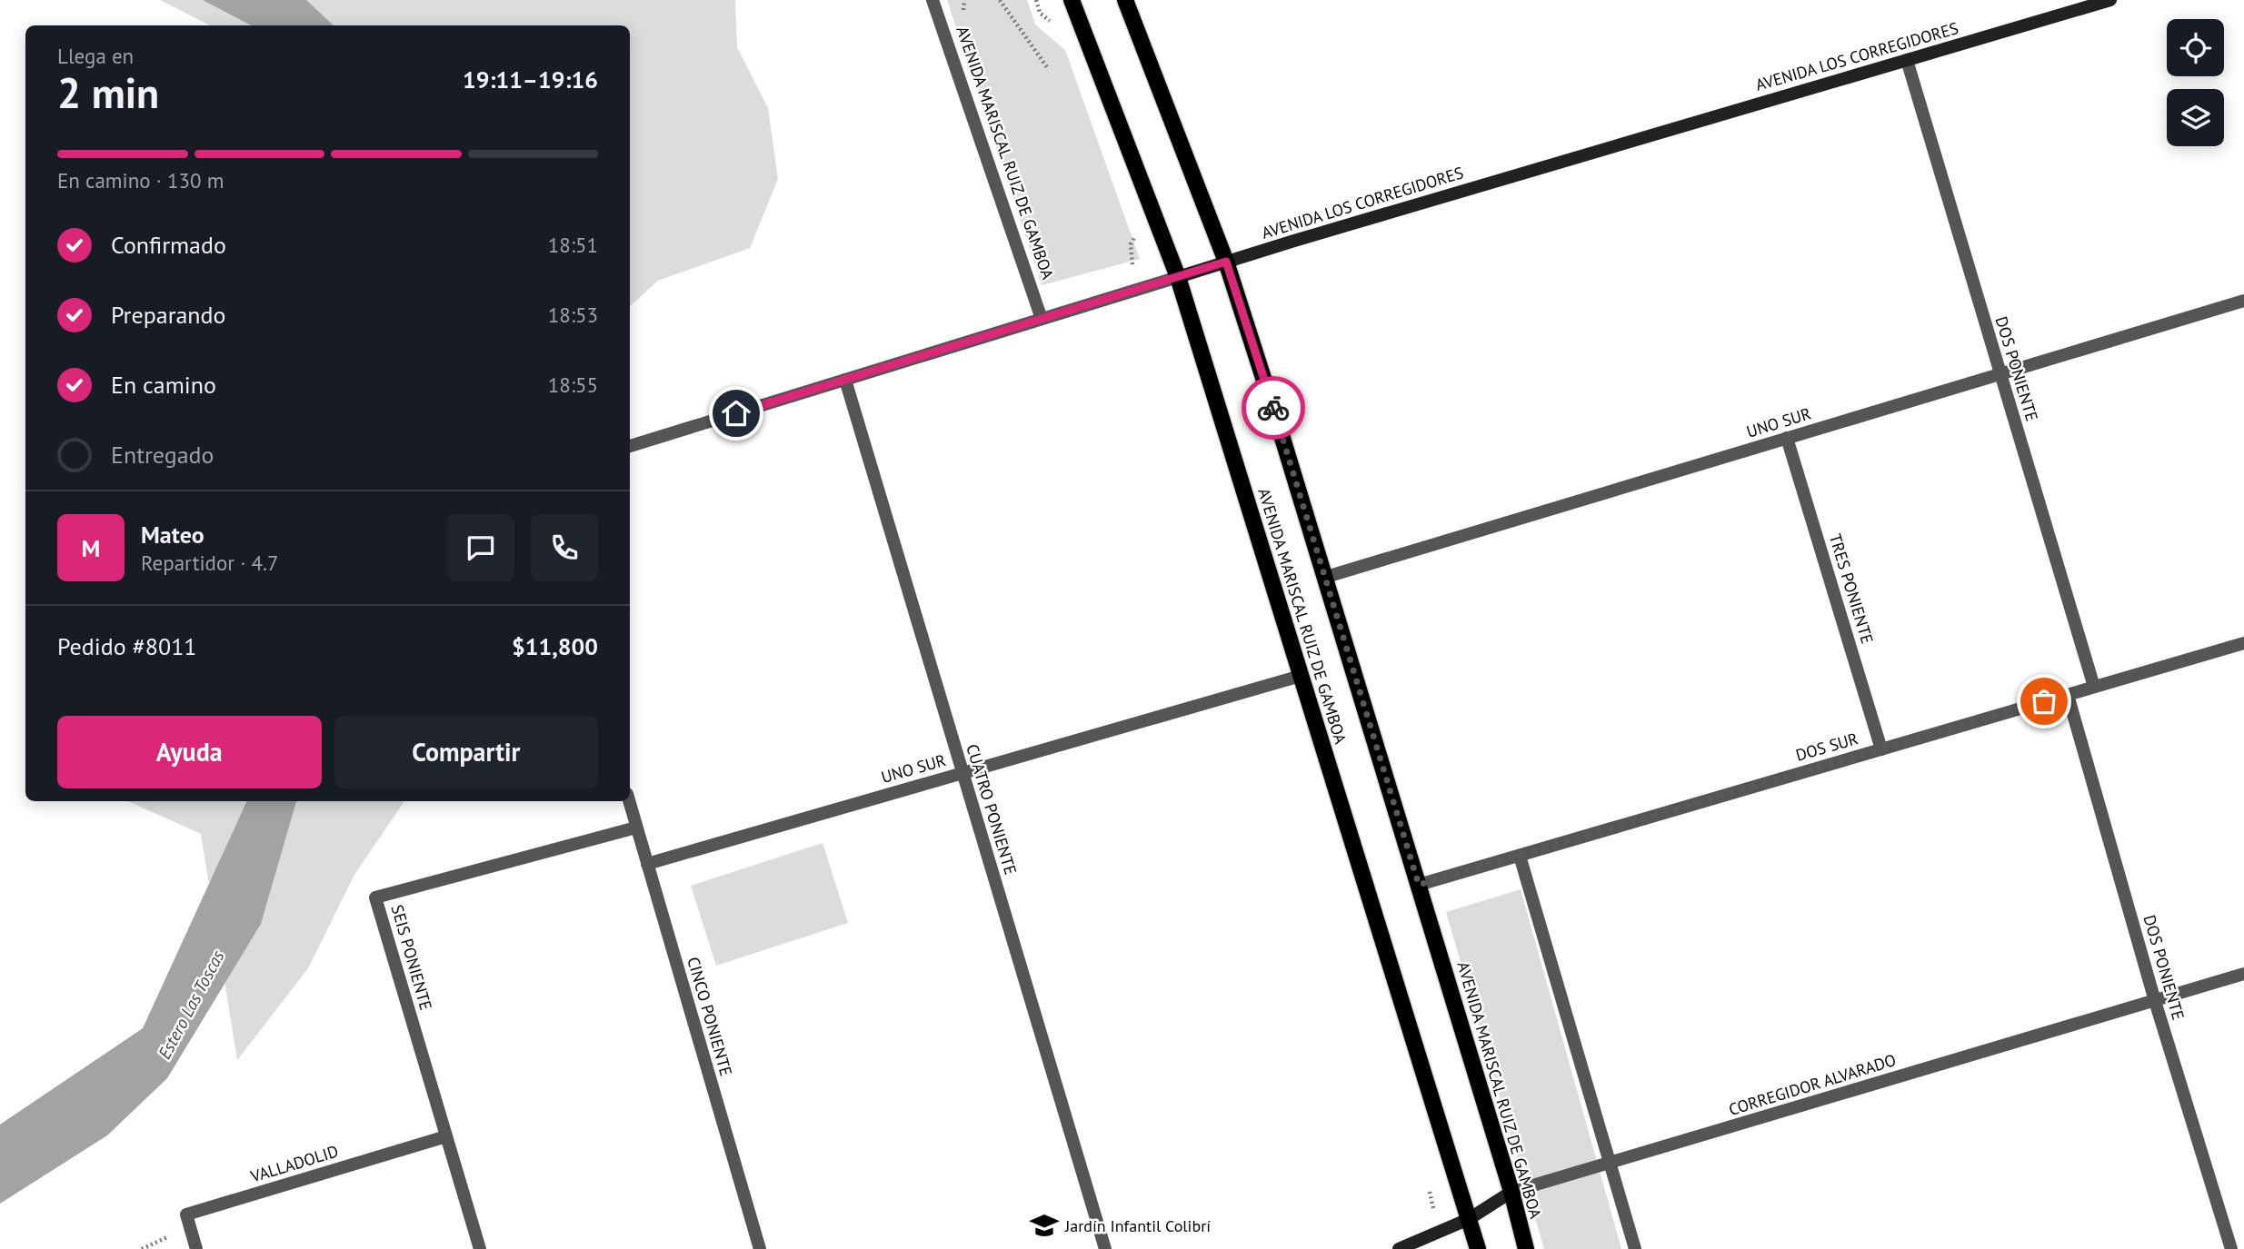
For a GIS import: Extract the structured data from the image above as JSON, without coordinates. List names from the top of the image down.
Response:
{
  "streets": {
    "main road": ["AVENIDA MARISCAL RUIZ DE GAMBOA"],
    "street": [
      "AVENIDA LOS CORREGIDORES",
      "DOS PONIENTE",
      "UNO SUR",
      "TRES PONIENTE",
      "DOS SUR",
      "CUATRO PONIENTE",
      "SEIS PONIENTE",
      "CINCO PONIENTE",
      "CORREGIDOR ALVARADO",
      "VALLADOLID"
    ]
  },
  "crossings": [
    ["AVENIDA LOS CORREGIDORES", "AVENIDA MARISCAL RUIZ DE GAMBOA"],
    ["AVENIDA LOS CORREGIDORES", "DOS PONIENTE"],
    ["AVENIDA LOS CORREGIDORES", "CUATRO PONIENTE"],
    ["AVENIDA MARISCAL RUIZ DE GAMBOA", "UNO SUR"],
    ["AVENIDA MARISCAL RUIZ DE GAMBOA", "DOS SUR"],
    ["AVENIDA MARISCAL RUIZ DE GAMBOA", "CORREGIDOR ALVARADO"],
    ["DOS PONIENTE", "UNO SUR"],
    ["DOS PONIENTE", "DOS SUR"],
    ["DOS PONIENTE", "CORREGIDOR ALVARADO"],
    ["UNO SUR", "TRES PONIENTE"],
    ["UNO SUR", "CUATRO PONIENTE"],
    ["UNO SUR", "CINCO PONIENTE"],
    ["TRES PONIENTE", "DOS SUR"],
    ["SEIS PONIENTE", "CINCO PONIENTE"],
    ["SEIS PONIENTE", "VALLADOLID"]
  ],
  "water": ["Estero Las Toscas"],
  "places": {
    "school or university": ["Jardín Infantil Colibrí"]
  },
  "page": {
    "heading": ["2 min", "Llega en", "19:11–19:16"],
    "panel": [
      "Mateo",
      "Repartidor · 4.7",
      "Pedido #8011",
      "$11,800"
    ],
    "bar": "En camino · 130 m",
    "list": [
      ["Confirmado", "18:51"],
      ["Preparando", "18:53"],
      ["En camino", "18:55"],
      "Entregado"
    ],
    "round": "M",
    "buttons": ["Ayuda", "Compartir"]
  }
}
